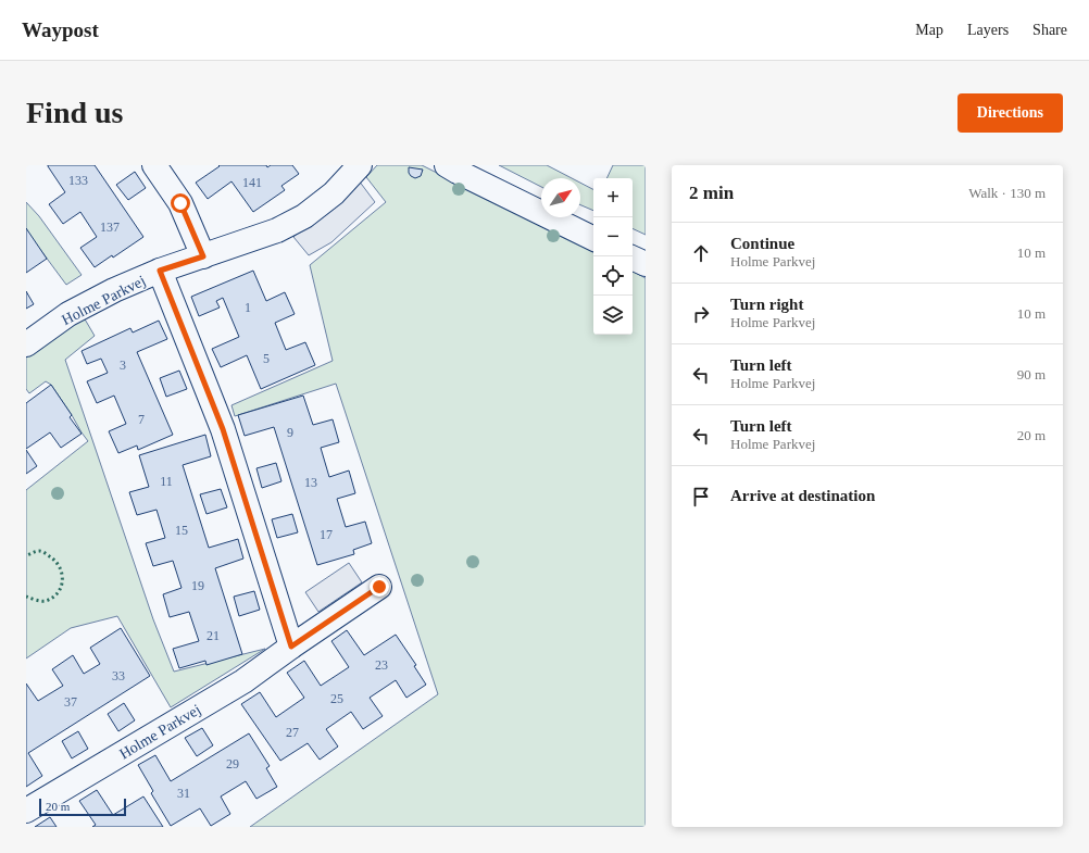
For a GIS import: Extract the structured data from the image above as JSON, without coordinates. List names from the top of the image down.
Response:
{
  "streets": {
    "street": ["Holme Parkvej"]
  },
  "house_numbers": [
    "133",
    "141",
    "137",
    "1",
    "5",
    "3",
    "7",
    "9",
    "11",
    "13",
    "15",
    "17",
    "19",
    "21",
    "23",
    "33",
    "25",
    "37",
    "27",
    "29",
    "31"
  ],
  "scale_bar": "20 m",
  "north": "top right",
  "page": {
    "header": "Waypost",
    "nav": ["Map", "Layers", "Share"],
    "buttons": "Directions",
    "title": "Find us",
    "heading": ["2 min", "Walk · 130 m"],
    "map_buttons": ["+", "−"],
    "list": [
      ["Continue", "Holme Parkvej", "10 m"],
      ["Turn right", "Holme Parkvej", "10 m"],
      ["Turn left", "Holme Parkvej", "90 m"],
      ["Turn left", "Holme Parkvej", "20 m"],
      "Arrive at destination"
    ],
    "scale": "20 m"
  }
}
